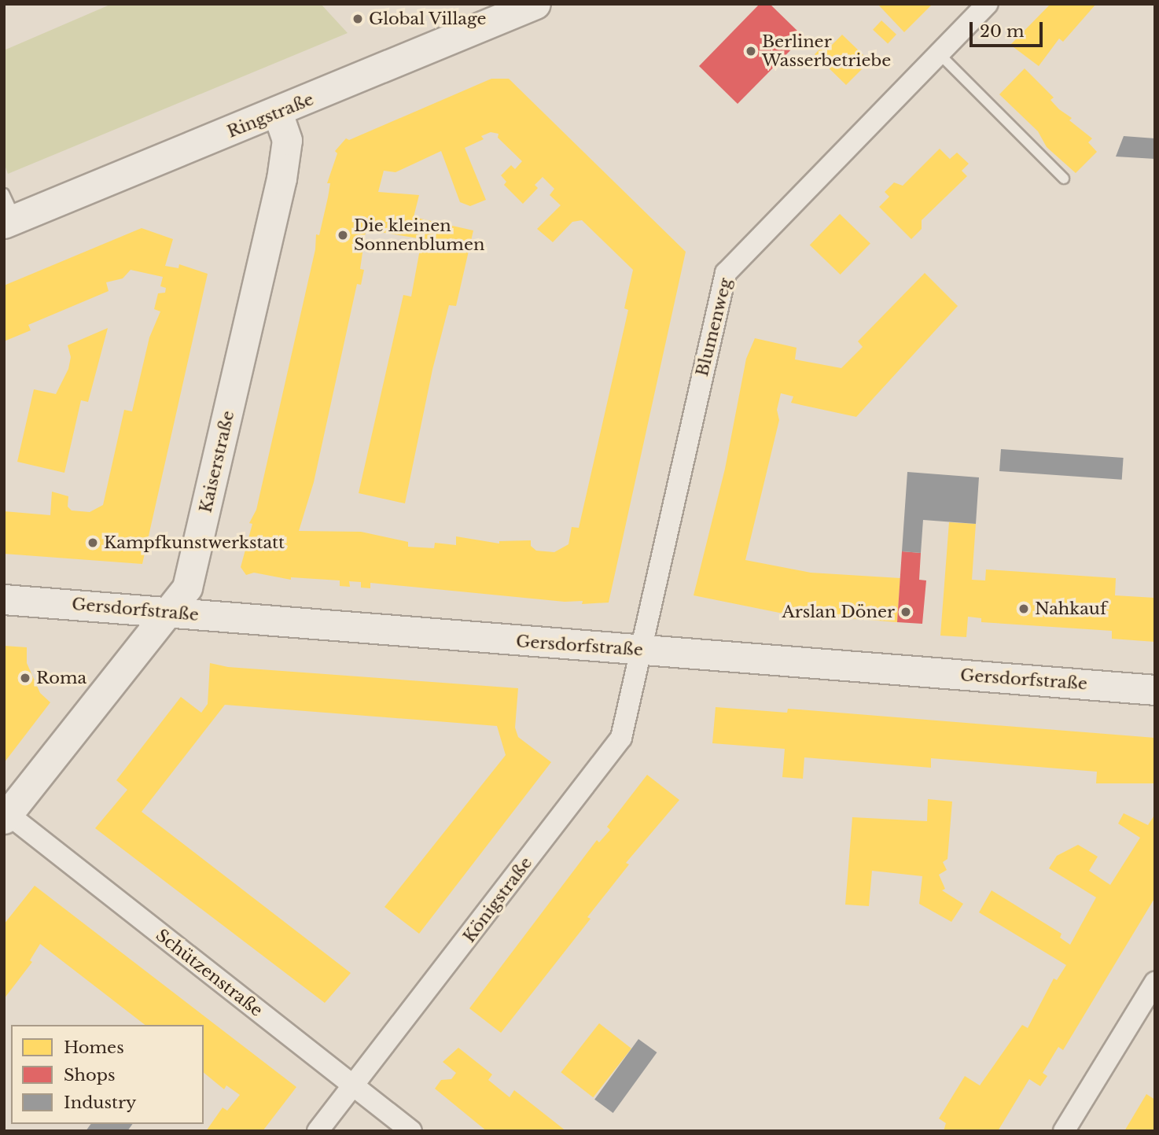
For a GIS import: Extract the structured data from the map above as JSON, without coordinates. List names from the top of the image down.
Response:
{
  "streets": {
    "street": [
      "Ringstraße",
      "Blumenweg",
      "Kaiserstraße",
      "Gersdorfstraße",
      "Königstraße",
      "Schützenstraße"
    ]
  },
  "crossings": [
    ["Ringstraße", "Kaiserstraße"],
    ["Blumenweg", "Gersdorfstraße"],
    ["Blumenweg", "Königstraße"],
    ["Kaiserstraße", "Gersdorfstraße"],
    ["Kaiserstraße", "Schützenstraße"],
    ["Gersdorfstraße", "Königstraße"],
    ["Königstraße", "Schützenstraße"]
  ],
  "places": [
    "Global Village",
    "Berliner Wasserbetriebe",
    "Die kleinen Sonnenblumen",
    "Kampfkunstwerkstatt",
    "Nahkauf",
    "Arslan Döner",
    "Roma"
  ],
  "legend": ["Homes", "Shops", "Industry"],
  "scale_bar": "20 m"
}
